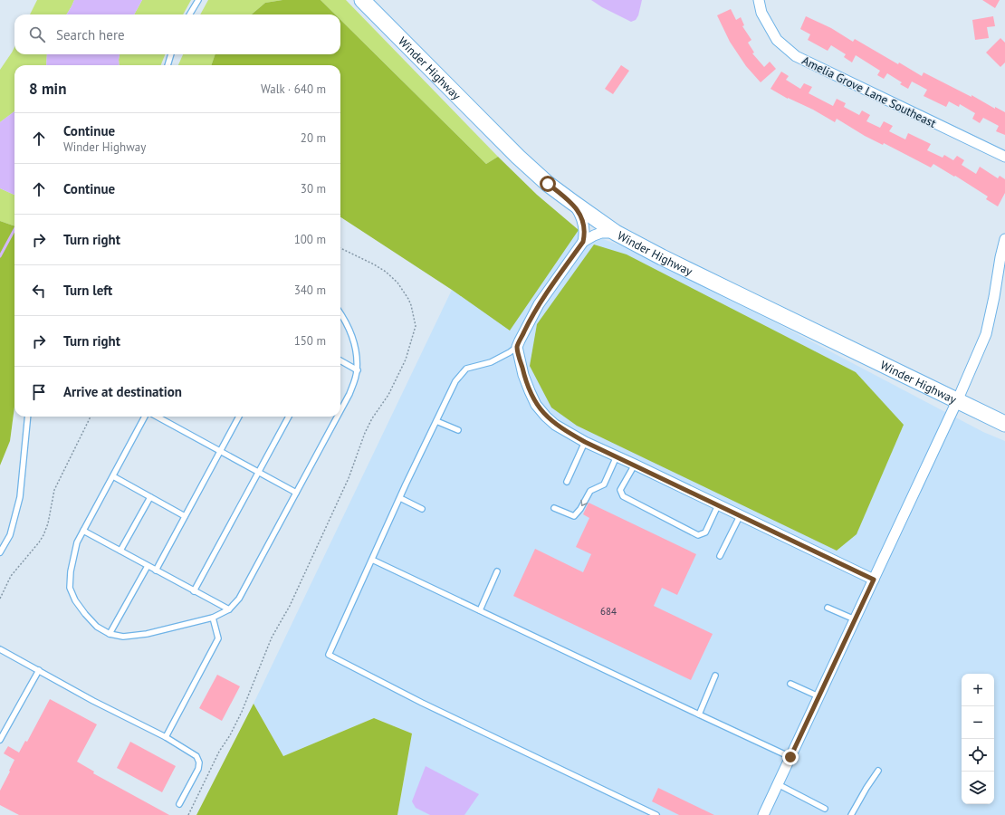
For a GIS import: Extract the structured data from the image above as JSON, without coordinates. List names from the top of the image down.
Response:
{
  "streets": {
    "main road": ["Winder Highway"],
    "street": ["Amelia Grove Lane Southeast"]
  },
  "house_numbers": ["684"],
  "page": {
    "search": "Search here",
    "heading": ["8 min", "Walk · 640 m"],
    "list": [
      ["Continue", "Winder Highway", "20 m"],
      ["Continue", "30 m"],
      ["Turn right", "100 m"],
      ["Turn left", "340 m"],
      ["Turn right", "150 m"],
      "Arrive at destination"
    ],
    "map_buttons": ["+", "−"]
  }
}
